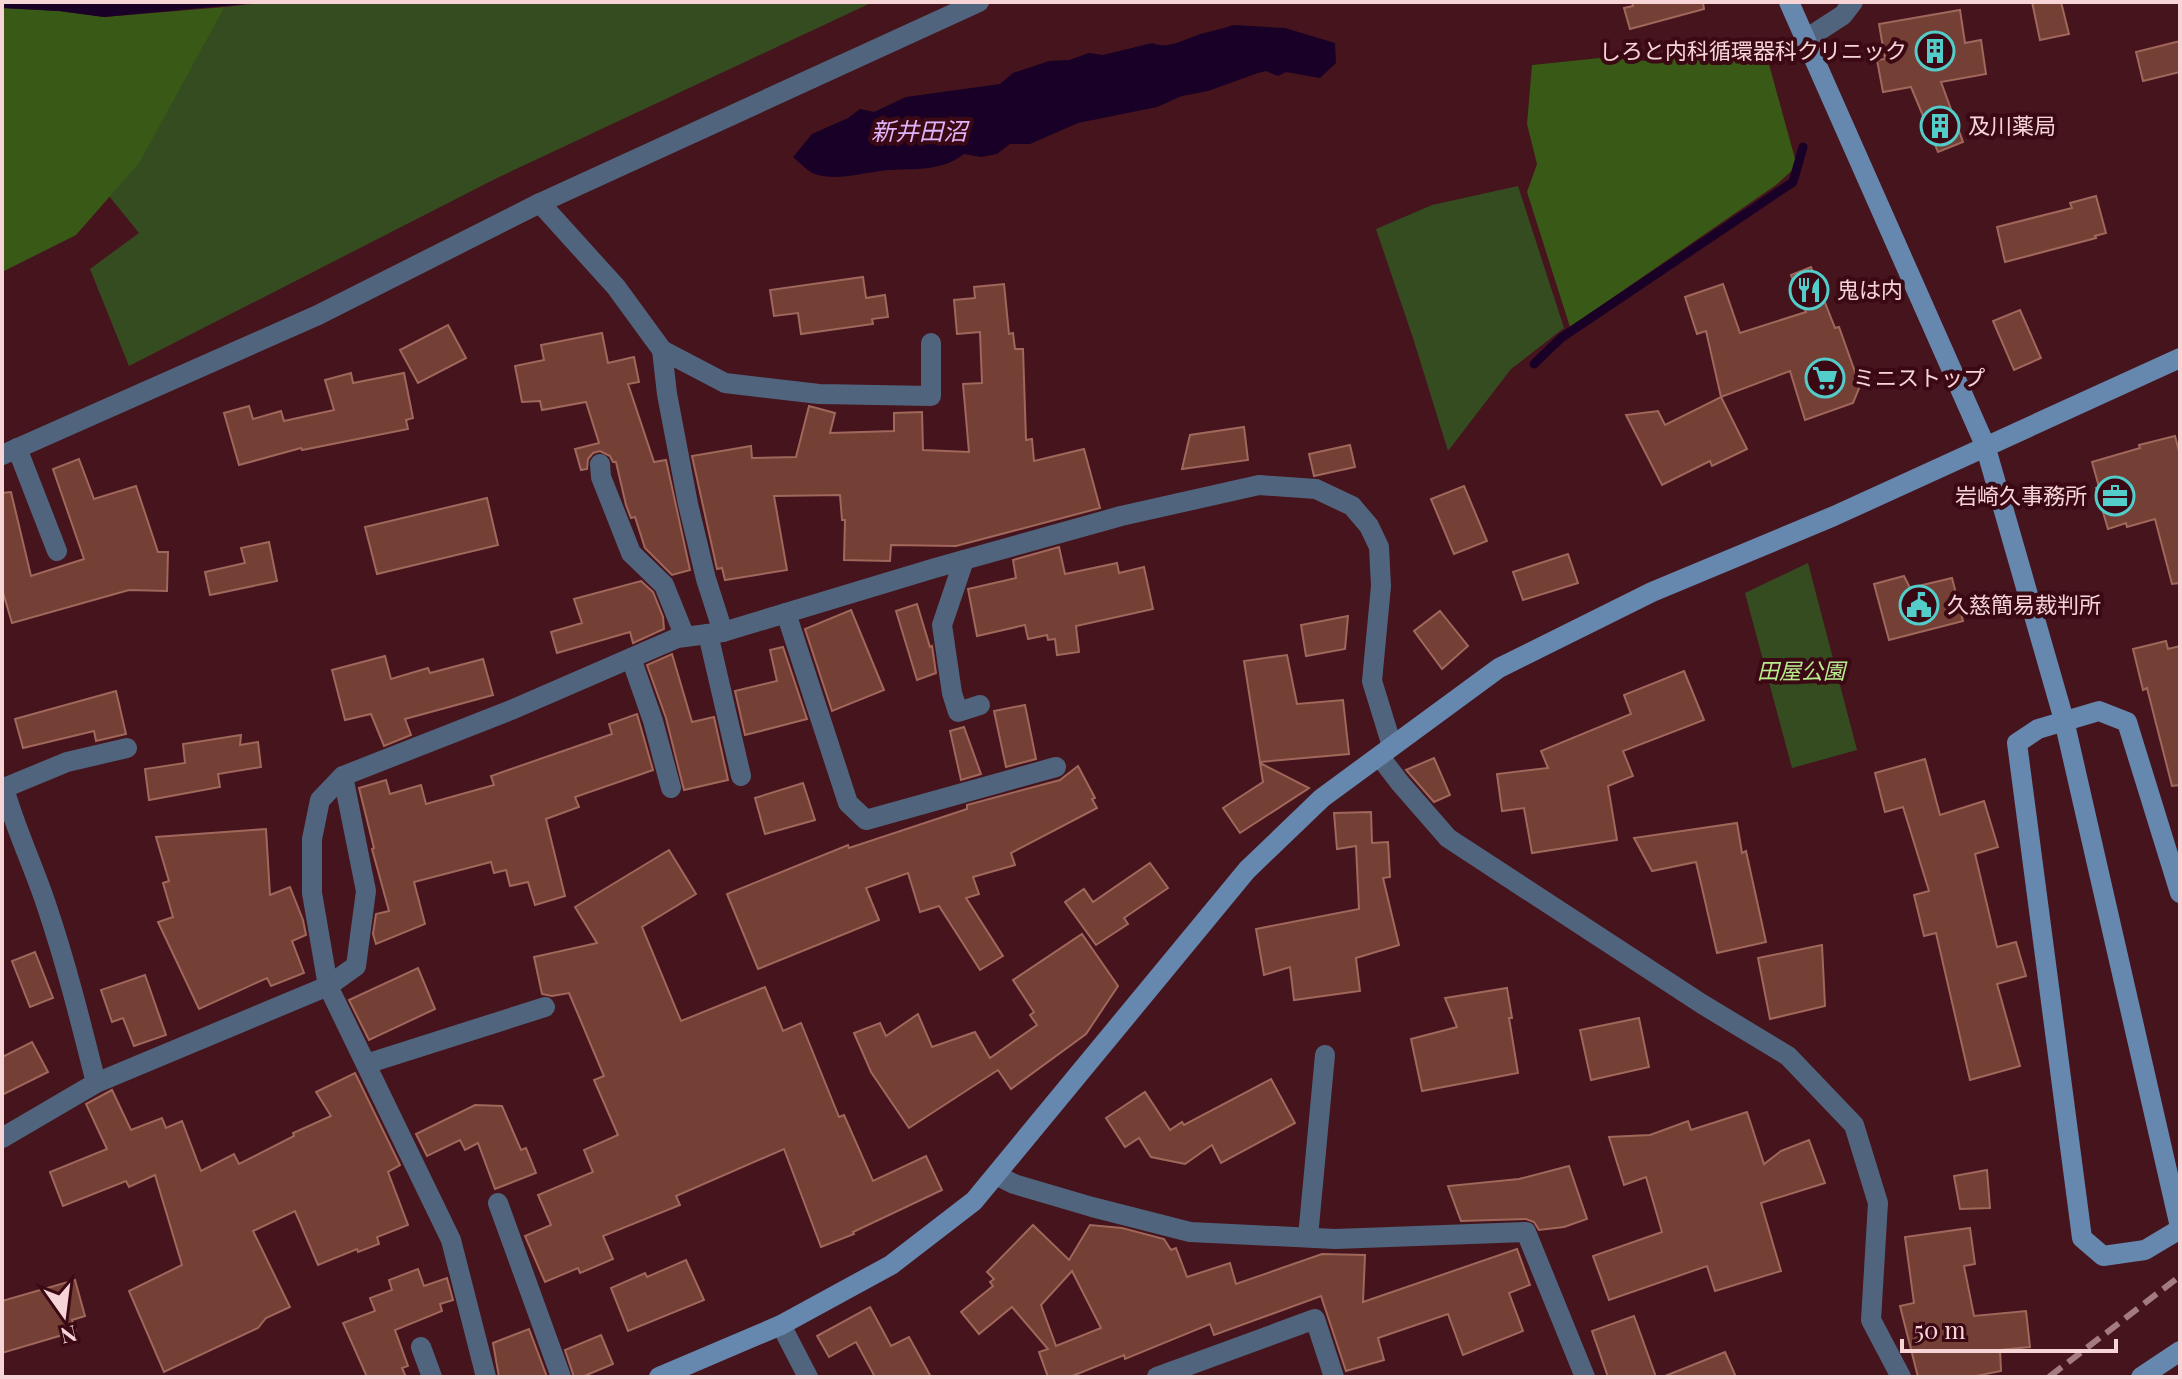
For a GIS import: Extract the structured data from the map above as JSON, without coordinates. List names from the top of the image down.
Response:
{
  "water": ["新井田沼"],
  "parks": ["田屋公園"],
  "places": {
    "building": ["しろと内科循環器科クリニック", "及川薬局"],
    "restaurant": ["鬼は内"],
    "supermarket": ["ミニストップ"],
    "office": ["岩崎久事務所"],
    "public building": ["久慈簡易裁判所"]
  },
  "scale_bar": "50 m",
  "north": "bottom"
}
